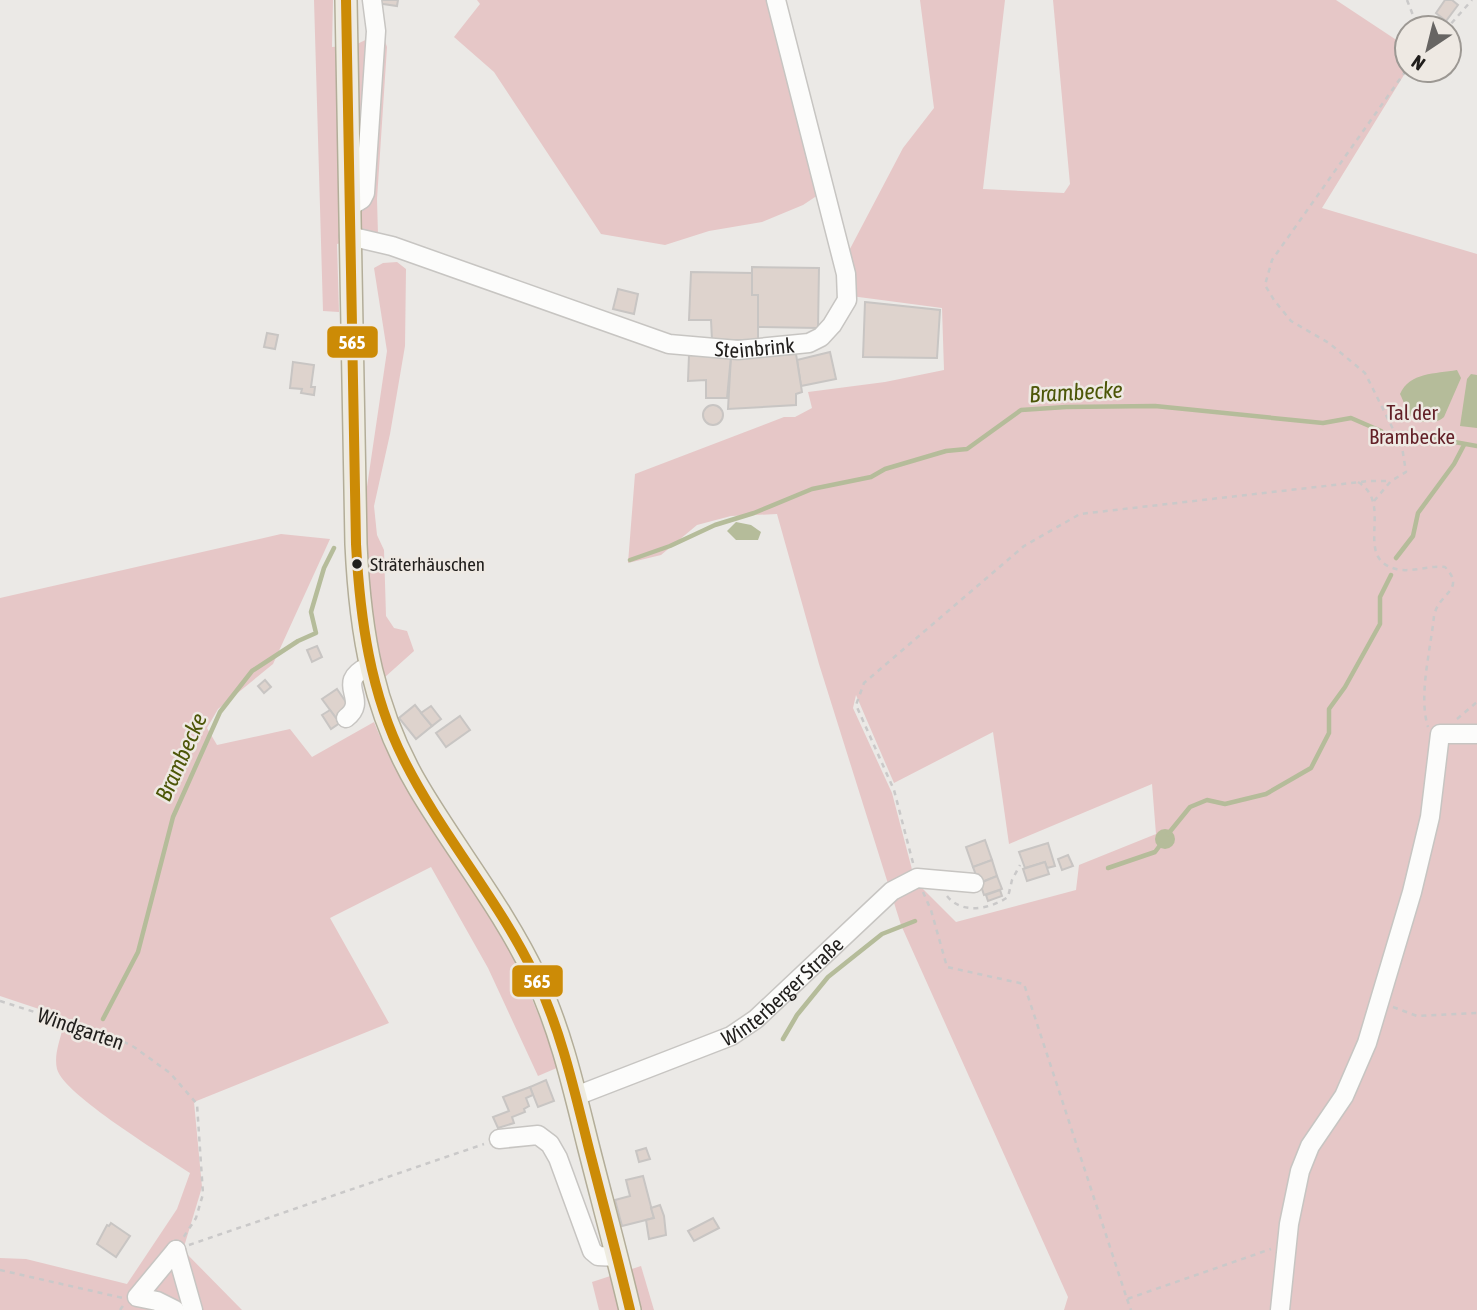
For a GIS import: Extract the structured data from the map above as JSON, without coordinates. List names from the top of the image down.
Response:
{
  "streets": {
    "street": ["Steinbrink", "Winterberger Straße"],
    "path": ["Windgarten"]
  },
  "water": ["Brambecke"],
  "parks": ["Tal der Brambecke"],
  "places": ["Sträterhäuschen"],
  "lines": ["transit line 565"],
  "north": "bottom left"
}
